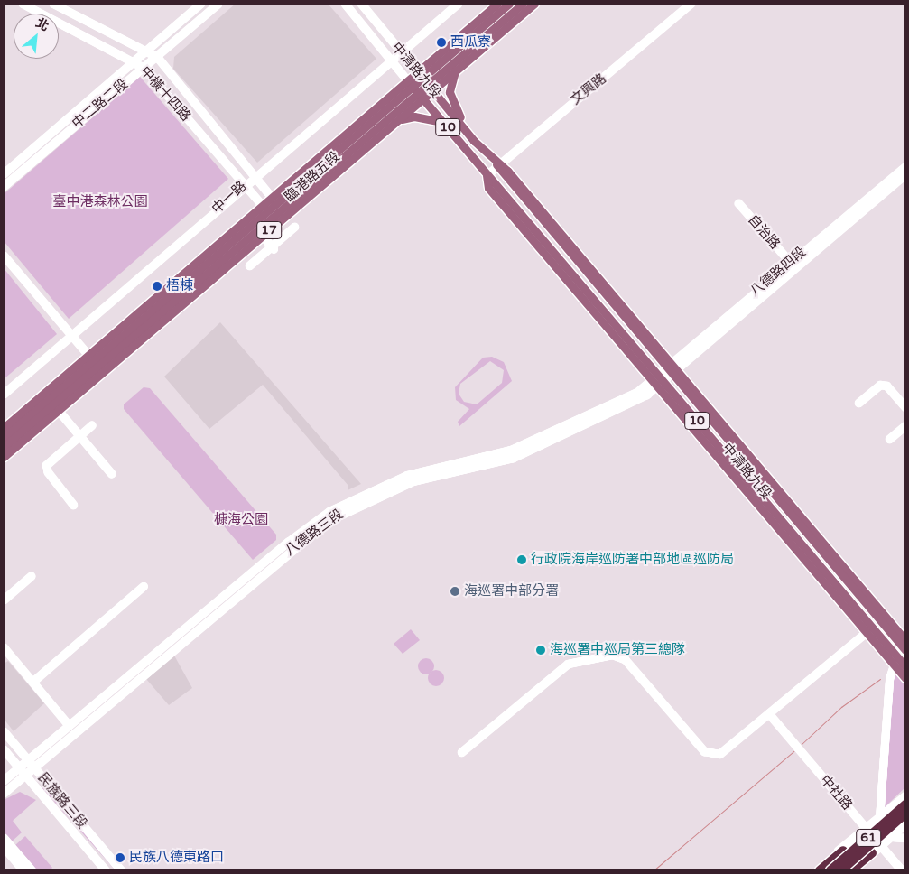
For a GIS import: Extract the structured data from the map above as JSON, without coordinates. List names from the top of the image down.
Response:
{
  "streets": {
    "highway": ["61"],
    "main road": [
      "中清路九段",
      "10",
      "臨港路五段",
      "17"
    ],
    "street": [
      "文興路",
      "中橫十四路",
      "中二路二段",
      "中一路",
      "自治路",
      "八德路四段",
      "八德路三段",
      "中社路",
      "民族路三段"
    ]
  },
  "crossings": [
    ["中清路九段", "文興路"],
    ["中清路九段", "臨港路五段"],
    ["中清路九段", "中一路"],
    ["中清路九段", "八德路四段"],
    ["中清路九段", "八德路三段"],
    ["中橫十四路", "中二路二段"],
    ["中橫十四路", "臨港路五段"],
    ["中橫十四路", "中一路"],
    ["自治路", "八德路四段"],
    ["八德路四段", "八德路三段"],
    ["八德路三段", "民族路三段"]
  ],
  "parks": ["臺中港森林公園", "槺海公園"],
  "places": [
    "西瓜寮",
    "梧棟",
    "行政院海岸巡防署中部地區巡防局",
    "海巡署中部分署",
    "海巡署中巡局第三總隊",
    "民族八德東路口"
  ],
  "north": "top right"
}
